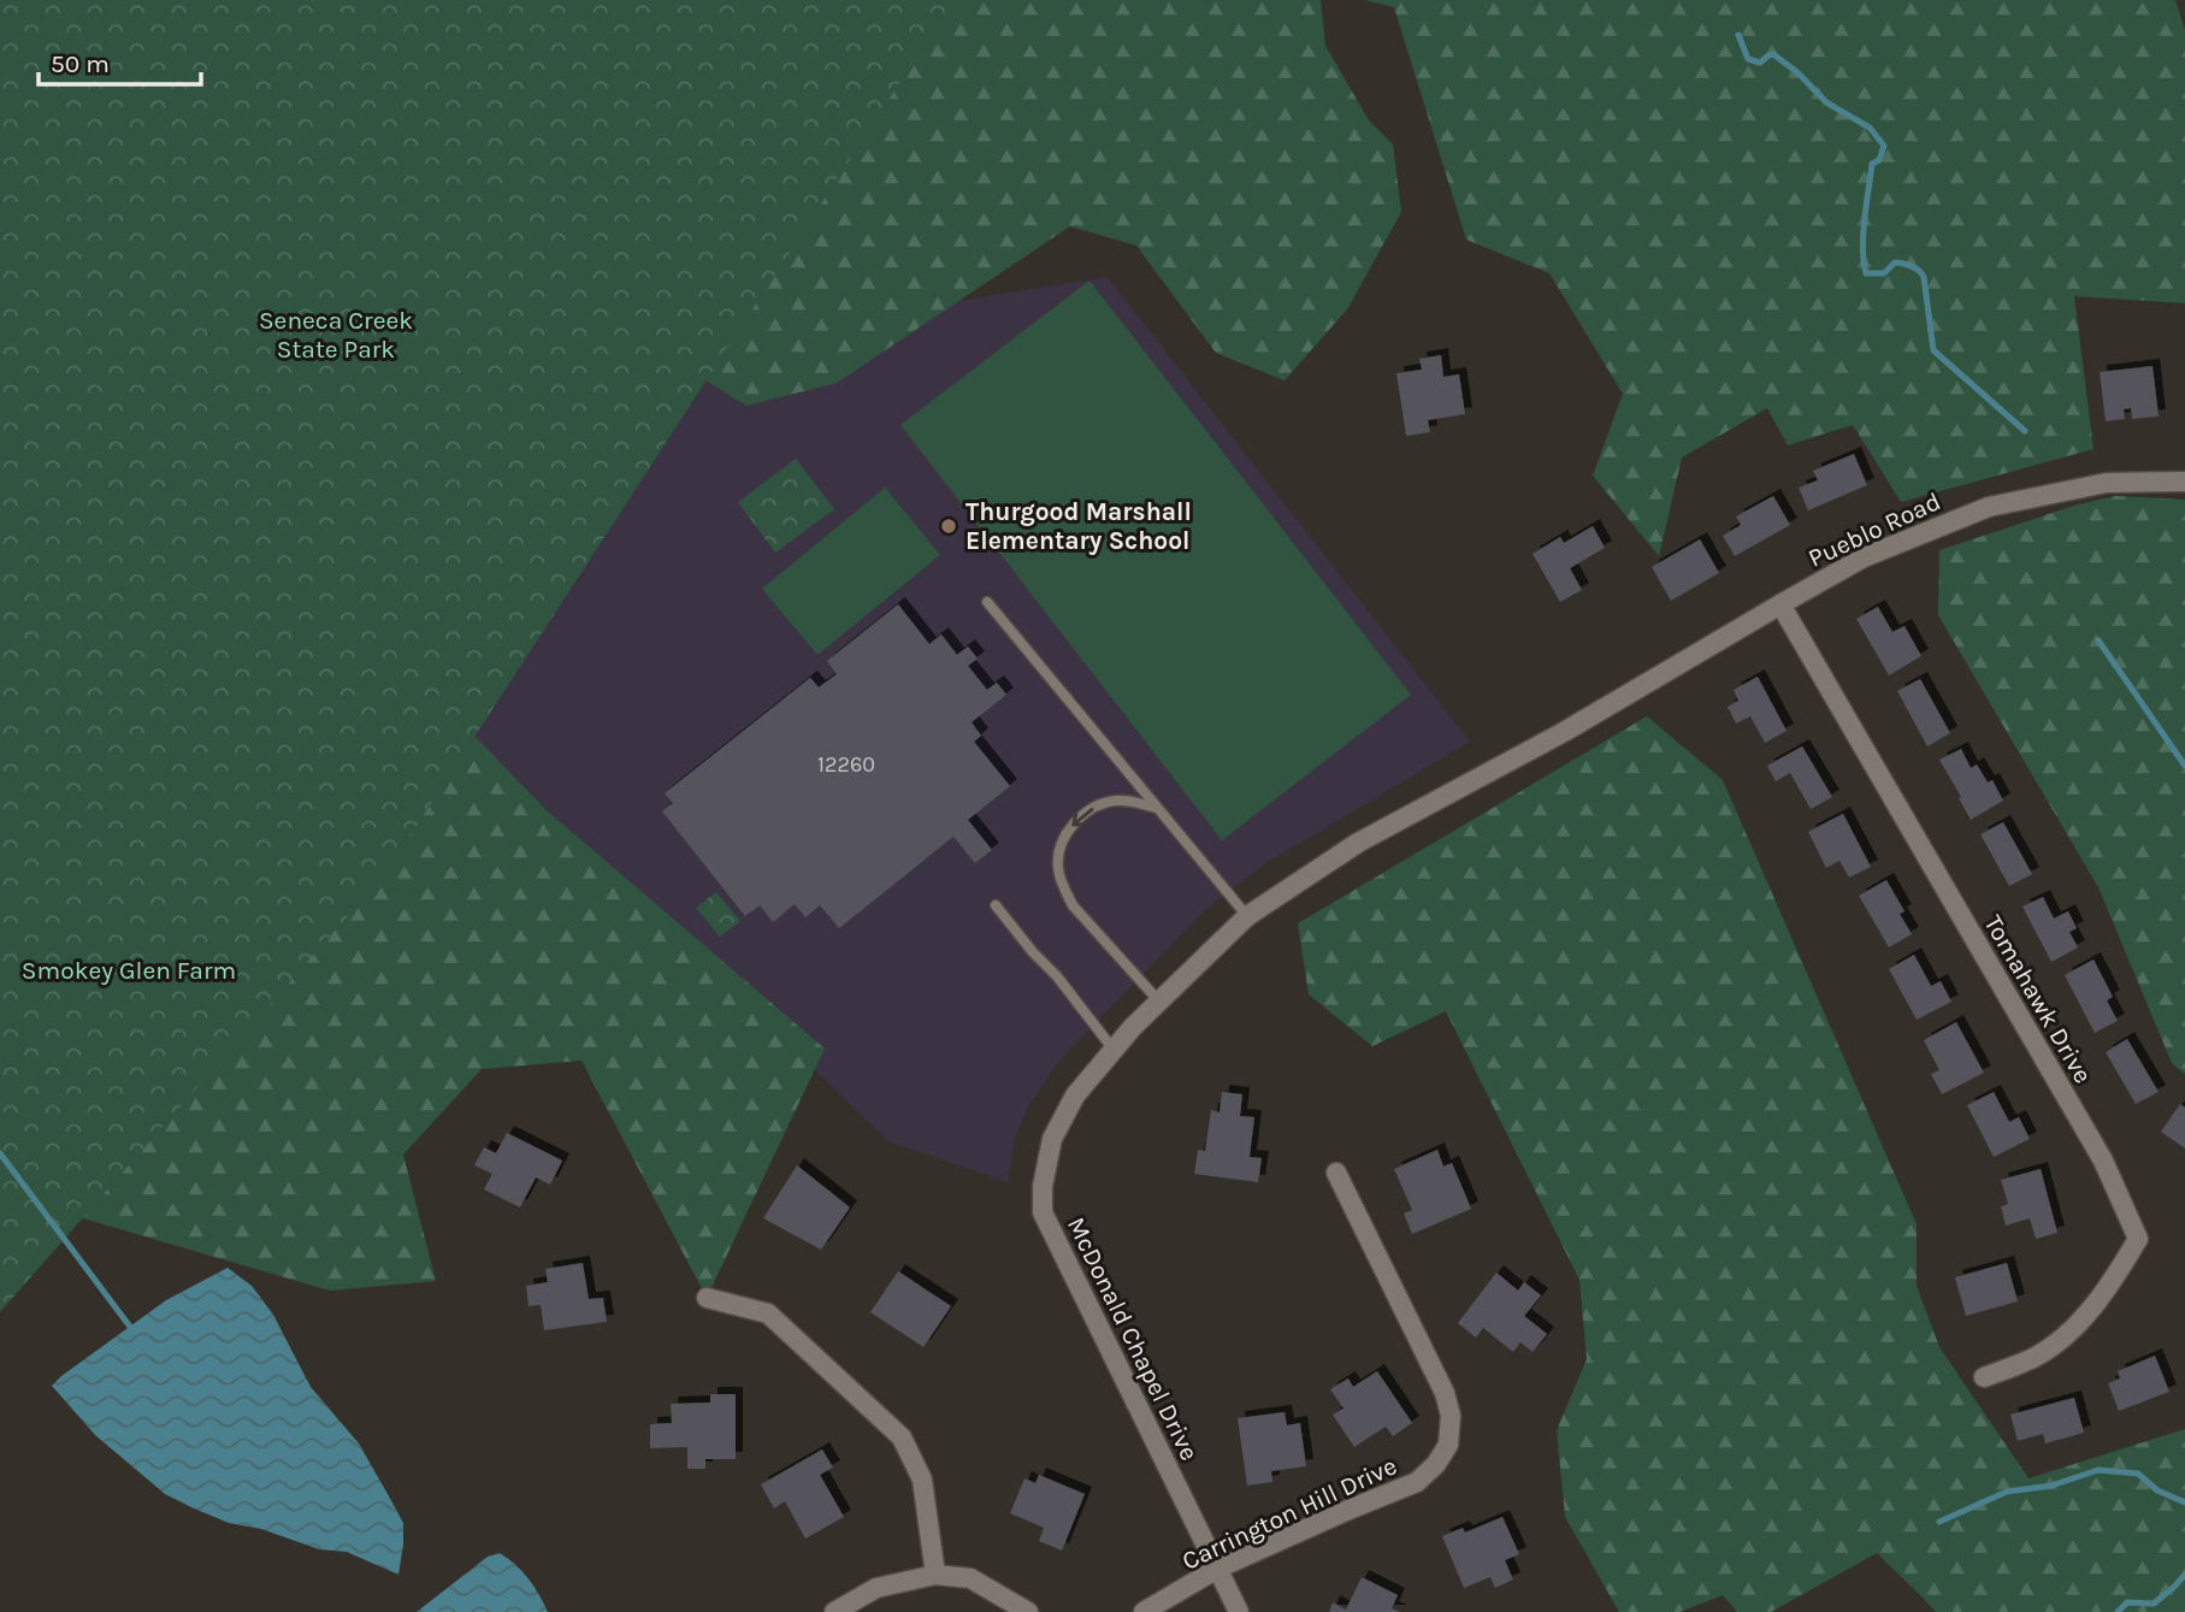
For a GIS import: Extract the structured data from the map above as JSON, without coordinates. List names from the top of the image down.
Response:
{
  "streets": {
    "street": [
      "Pueblo Road",
      "Tomahawk Drive",
      "McDonald Chapel Drive",
      "Carrington Hill Drive"
    ]
  },
  "crossings": [
    ["Pueblo Road", "Tomahawk Drive"],
    ["Pueblo Road", "McDonald Chapel Drive"],
    ["McDonald Chapel Drive", "Carrington Hill Drive"]
  ],
  "parks": ["Seneca Creek State Park", "Smokey Glen Farm"],
  "places": ["Thurgood Marshall Elementary School"],
  "house_numbers": ["12260"],
  "scale_bar": "50 m"
}
